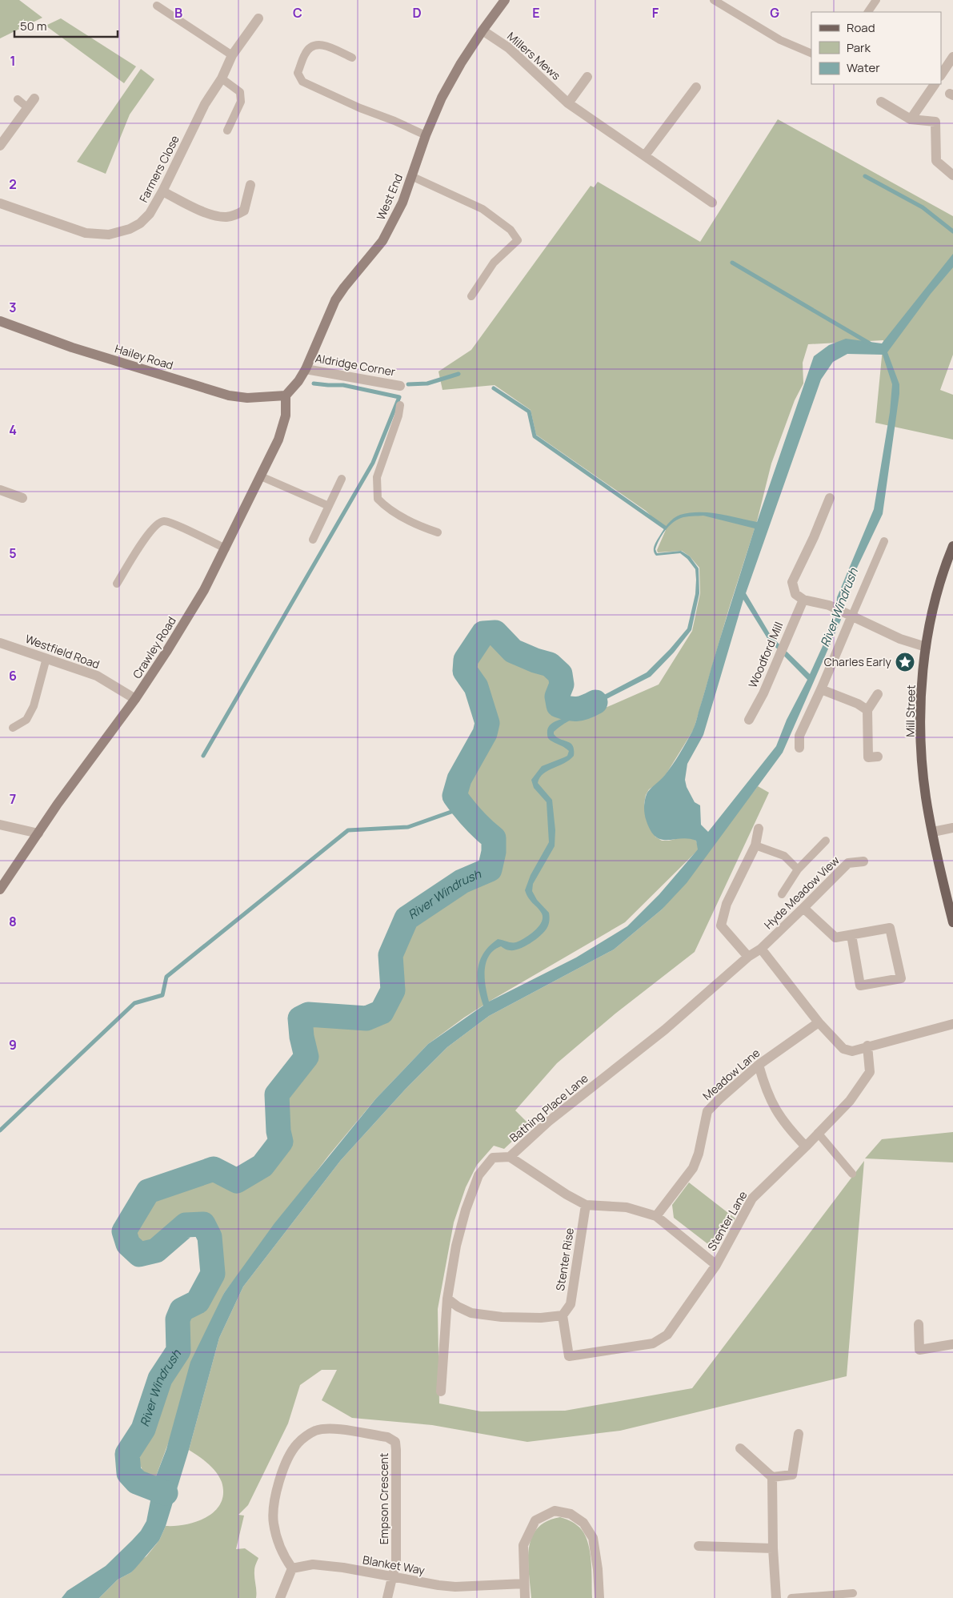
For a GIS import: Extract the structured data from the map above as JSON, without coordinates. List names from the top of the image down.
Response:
{
  "streets": {
    "main road": [
      "West End",
      "Hailey Road",
      "Crawley Road",
      "Mill Street"
    ],
    "street": [
      "Millers Mews",
      "Farmers Close",
      "Aldridge Corner",
      "Westfield Road",
      "Woodford Mill",
      "Hyde Meadow View",
      "Meadow Lane",
      "Bathing Place Lane",
      "Stenter Lane",
      "Stenter Rise",
      "Empson Crescent",
      "Blanket Way"
    ]
  },
  "crossings": [
    ["Millers Mews", "West End"],
    ["West End", "Hailey Road"],
    ["West End", "Aldridge Corner"],
    ["West End", "Crawley Road"],
    ["Hailey Road", "Crawley Road"],
    ["Crawley Road", "Westfield Road"],
    ["Hyde Meadow View", "Bathing Place Lane"],
    ["Stenter Lane", "Stenter Rise"],
    ["Empson Crescent", "Blanket Way"]
  ],
  "water": ["River Windrush"],
  "places": {
    "place": ["Charles Early"]
  },
  "legend": ["Road", "Park", "Water"],
  "scale_bar": "50 m",
  "grid": {
    "columns": [
      "B",
      "C",
      "D",
      "E",
      "F",
      "G"
    ],
    "rows": [
      "1",
      "2",
      "3",
      "4",
      "5",
      "6",
      "7",
      "8",
      "9"
    ]
  }
}
